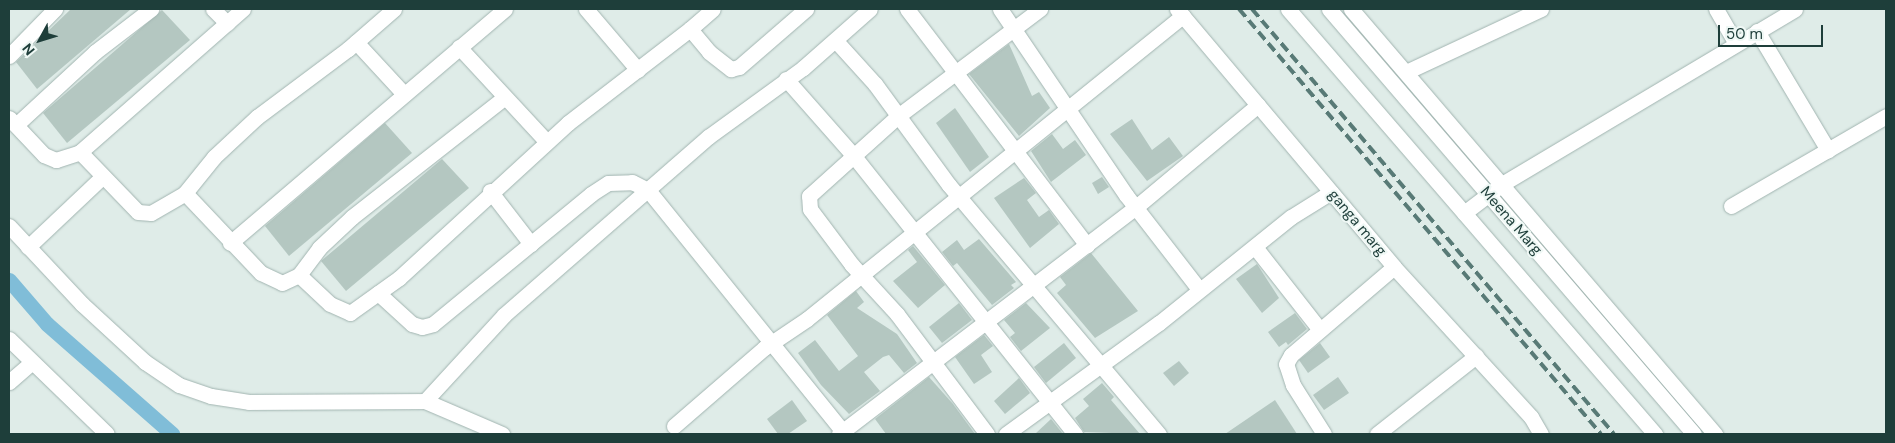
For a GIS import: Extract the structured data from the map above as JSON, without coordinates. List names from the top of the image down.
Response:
{
  "streets": {
    "street": ["Meena Marg", "ganga marg"]
  },
  "scale_bar": "50 m",
  "north": "bottom left"
}
